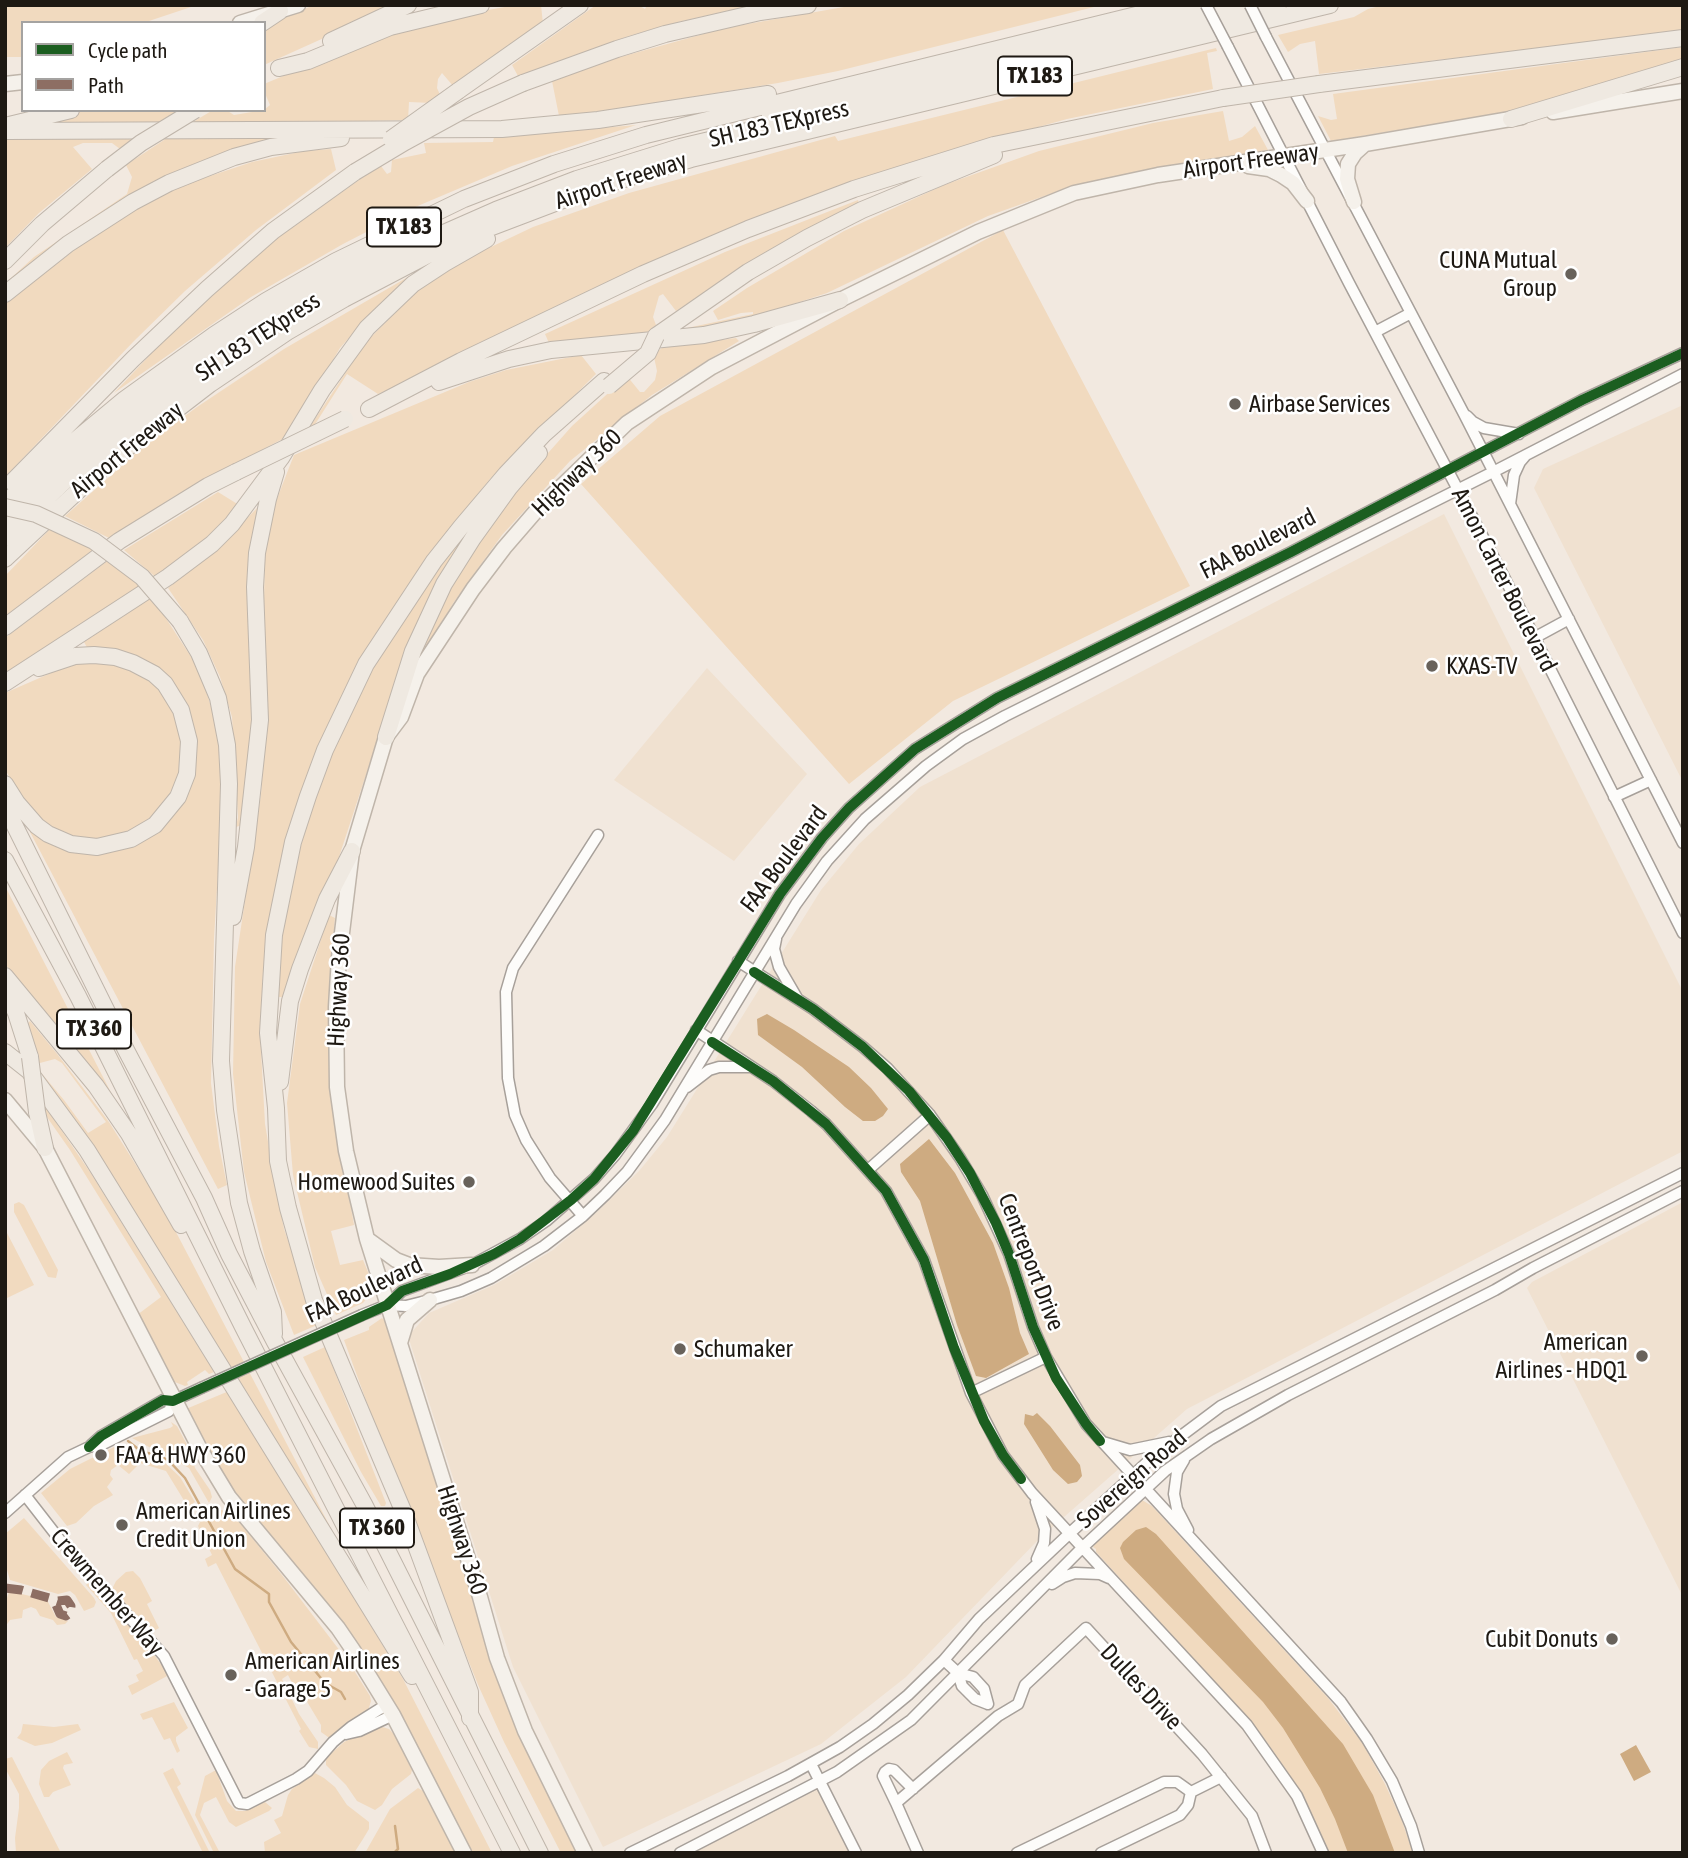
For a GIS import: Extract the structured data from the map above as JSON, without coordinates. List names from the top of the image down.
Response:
{
  "streets": {
    "highway": [
      "TX 183",
      "SH 183 TEXpress",
      "Airport Freeway",
      "TX 360"
    ],
    "main road": ["Highway 360"],
    "street": [
      "FAA Boulevard",
      "Amon Carter Boulevard",
      "Centreport Drive",
      "Sovereign Road",
      "Crewmember Way",
      "Dulles Drive"
    ]
  },
  "crossings": [
    ["Airport Freeway", "Highway 360"],
    ["Airport Freeway", "Amon Carter Boulevard"],
    ["Highway 360", "FAA Boulevard"],
    ["FAA Boulevard", "Amon Carter Boulevard"],
    ["FAA Boulevard", "Centreport Drive"],
    ["FAA Boulevard", "Crewmember Way"],
    ["Centreport Drive", "Sovereign Road"]
  ],
  "places": [
    "CUNA Mutual Group",
    "Airbase Services",
    "KXAS-TV",
    "Homewood Suites",
    "Schumaker",
    "American Airlines - HDQ1",
    "FAA & HWY 360",
    "American Airlines Credit Union",
    "Cubit Donuts",
    "American Airlines - Garage 5"
  ],
  "legend": ["Cycle path", "Path"]
}
